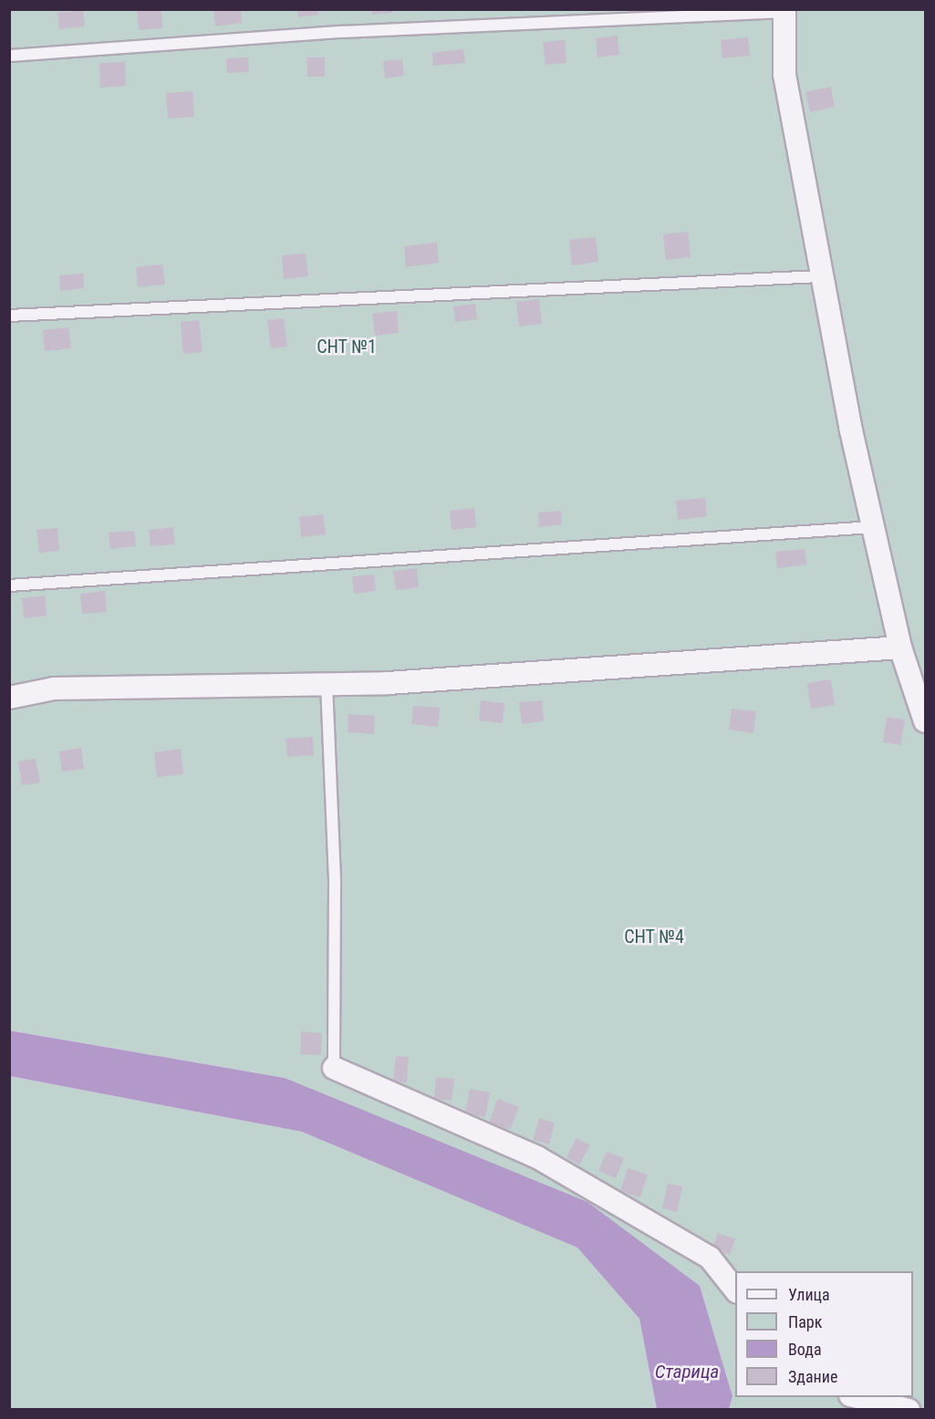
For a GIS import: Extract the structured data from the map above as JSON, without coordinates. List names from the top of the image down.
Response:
{
  "water": ["Старица"],
  "parks": ["СНТ №1", "СНТ №4"],
  "legend": [
    "Улица",
    "Парк",
    "Вода",
    "Здание"
  ]
}
